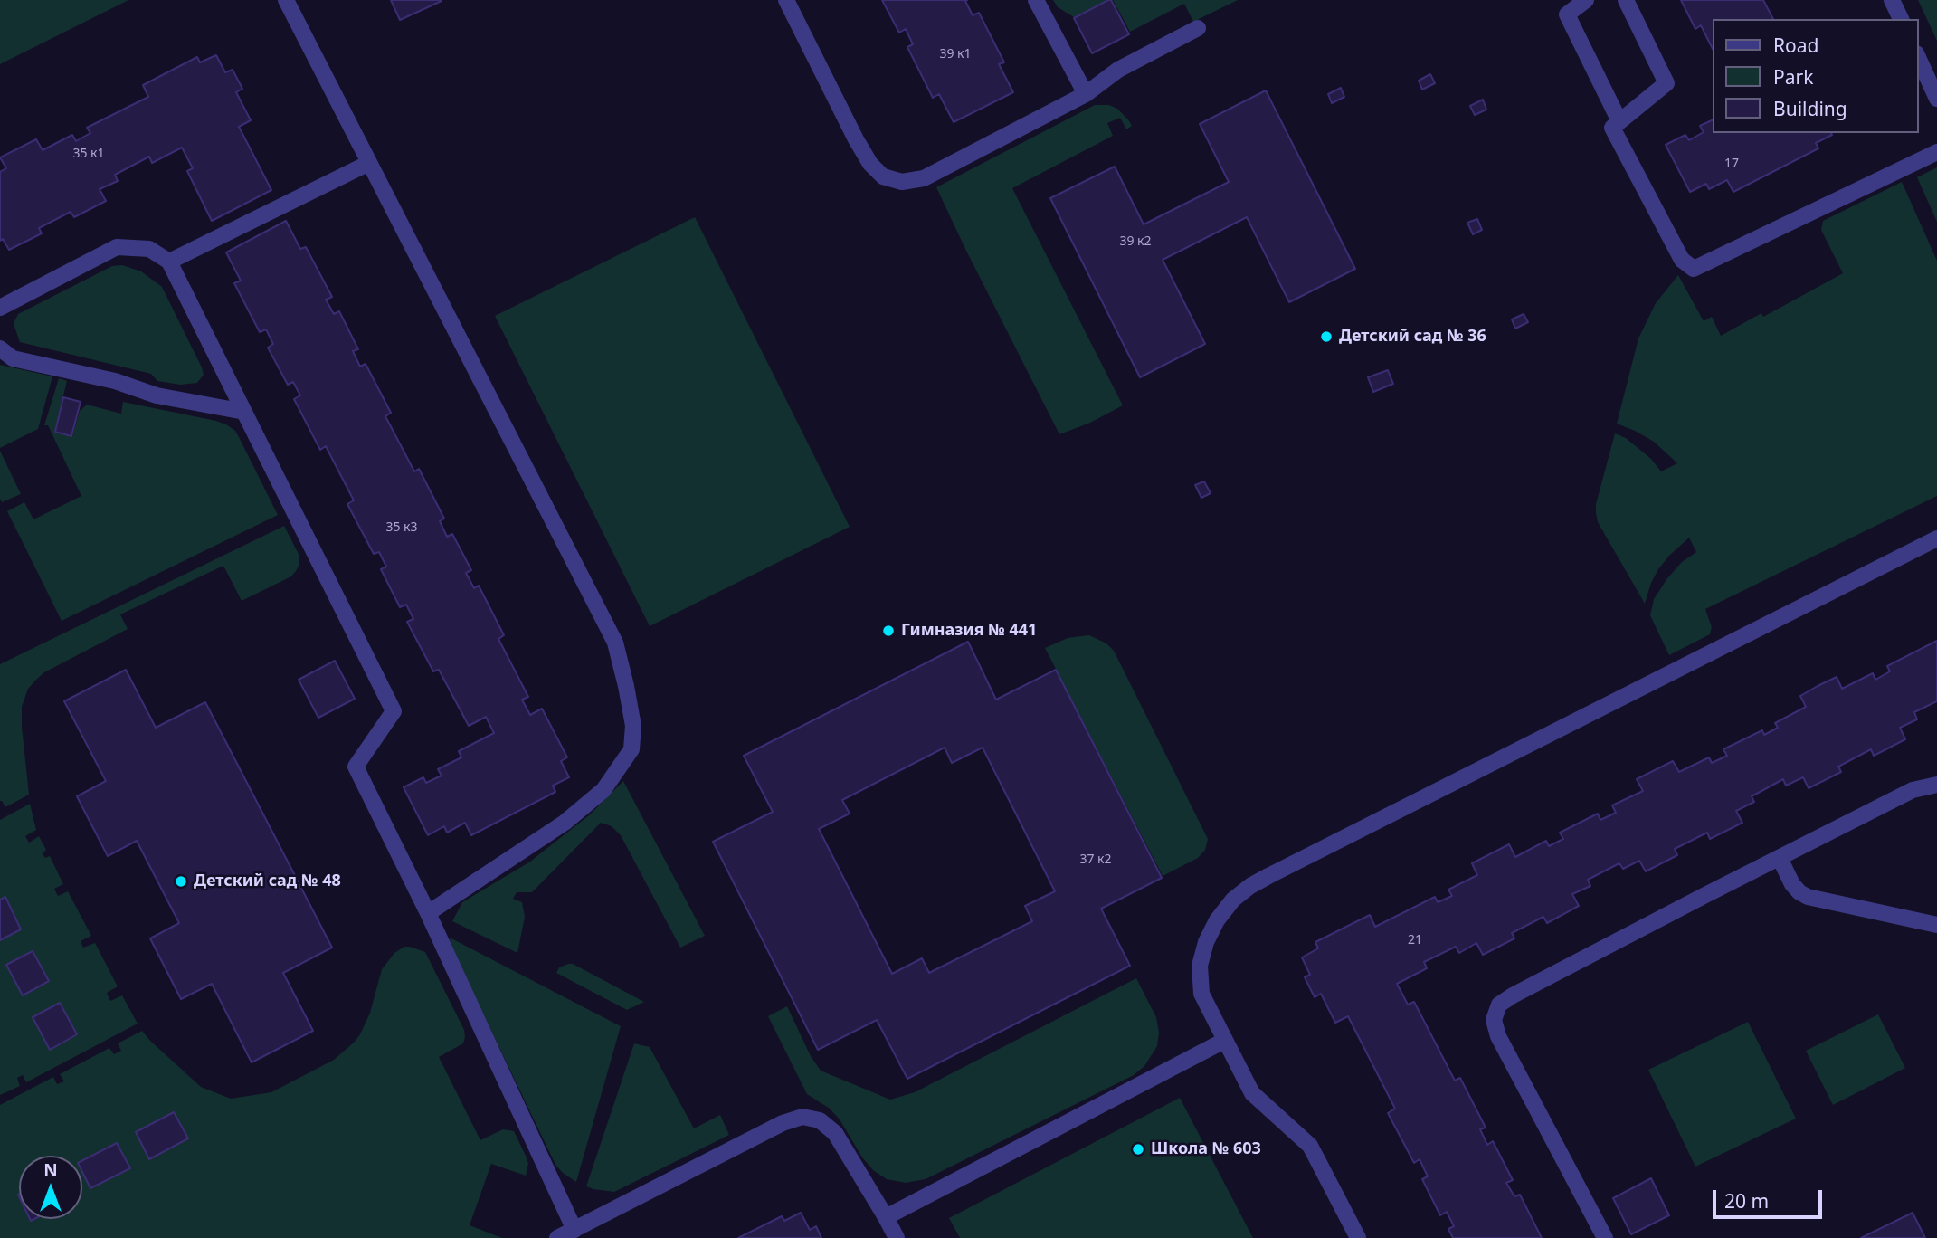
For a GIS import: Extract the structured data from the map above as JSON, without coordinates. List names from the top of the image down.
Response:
{
  "places": [
    "Детский сад № 36",
    "Гимназия № 441",
    "Детский сад № 48",
    "Школа № 603"
  ],
  "house_numbers": [
    "39 к1",
    "35 к1",
    "17",
    "39 к2",
    "35 к3",
    "37 к2",
    "21"
  ],
  "legend": ["Road", "Park", "Building"],
  "scale_bar": "20 m",
  "north": "top"
}
